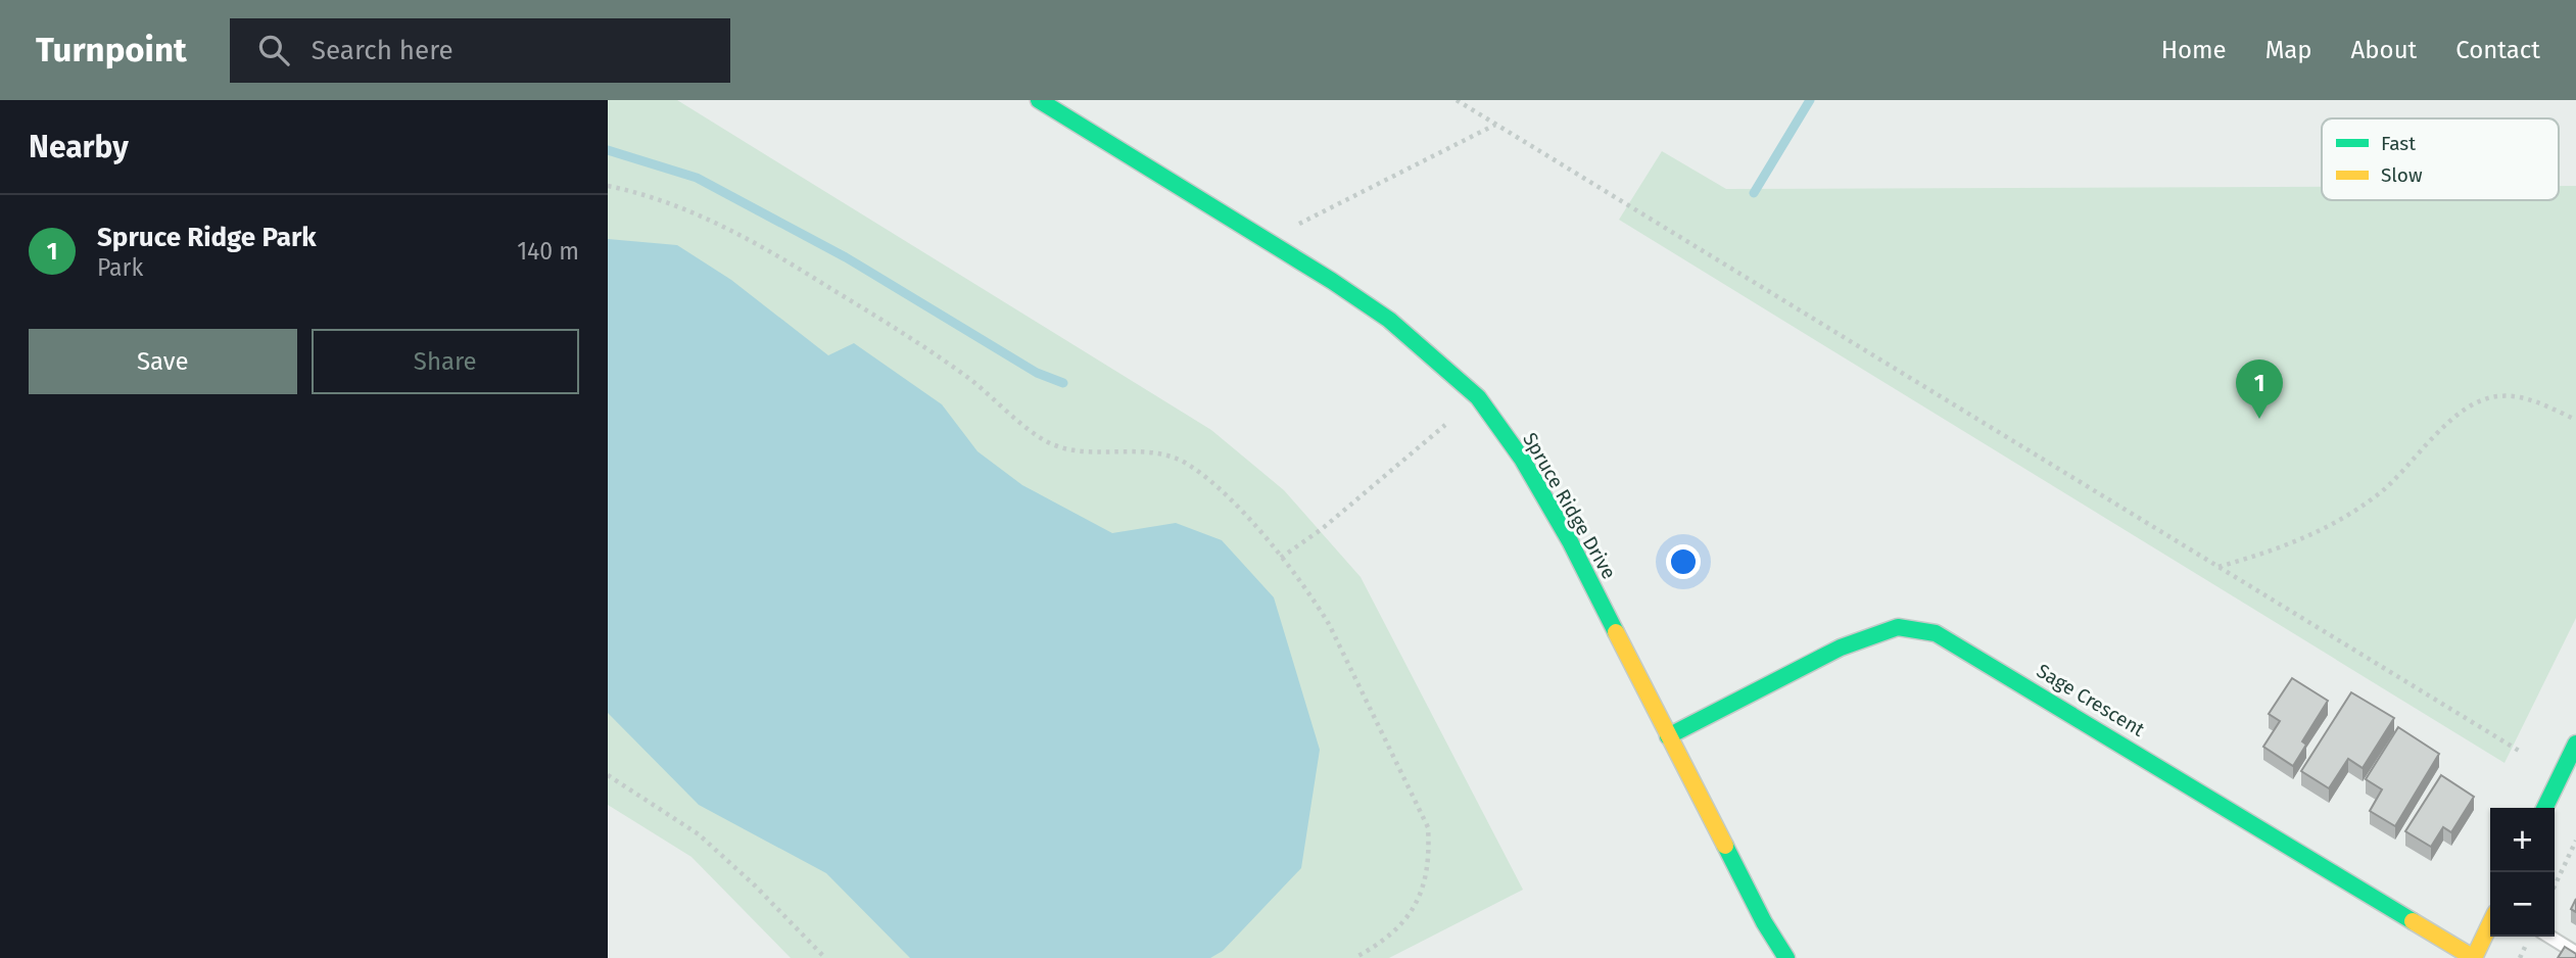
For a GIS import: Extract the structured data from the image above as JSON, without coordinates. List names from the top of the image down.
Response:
{
  "streets": {
    "street": ["Spruce Ridge Drive", "Sage Crescent"]
  },
  "crossings": [
    ["Spruce Ridge Drive", "Sage Crescent"]
  ],
  "legend": ["Fast", "Slow"],
  "page": {
    "header": "Turnpoint",
    "search": "Search here",
    "nav": [
      "Home",
      "Map",
      "About",
      "Contact"
    ],
    "heading": "Nearby",
    "list": [
      {
        "mark": "1",
        "name": "Spruce Ridge Park",
        "note": "Park",
        "value": "140 m"
      }
    ],
    "buttons": ["Save", "Share"],
    "pins": "1",
    "map_buttons": ["+", "−"]
  }
}
